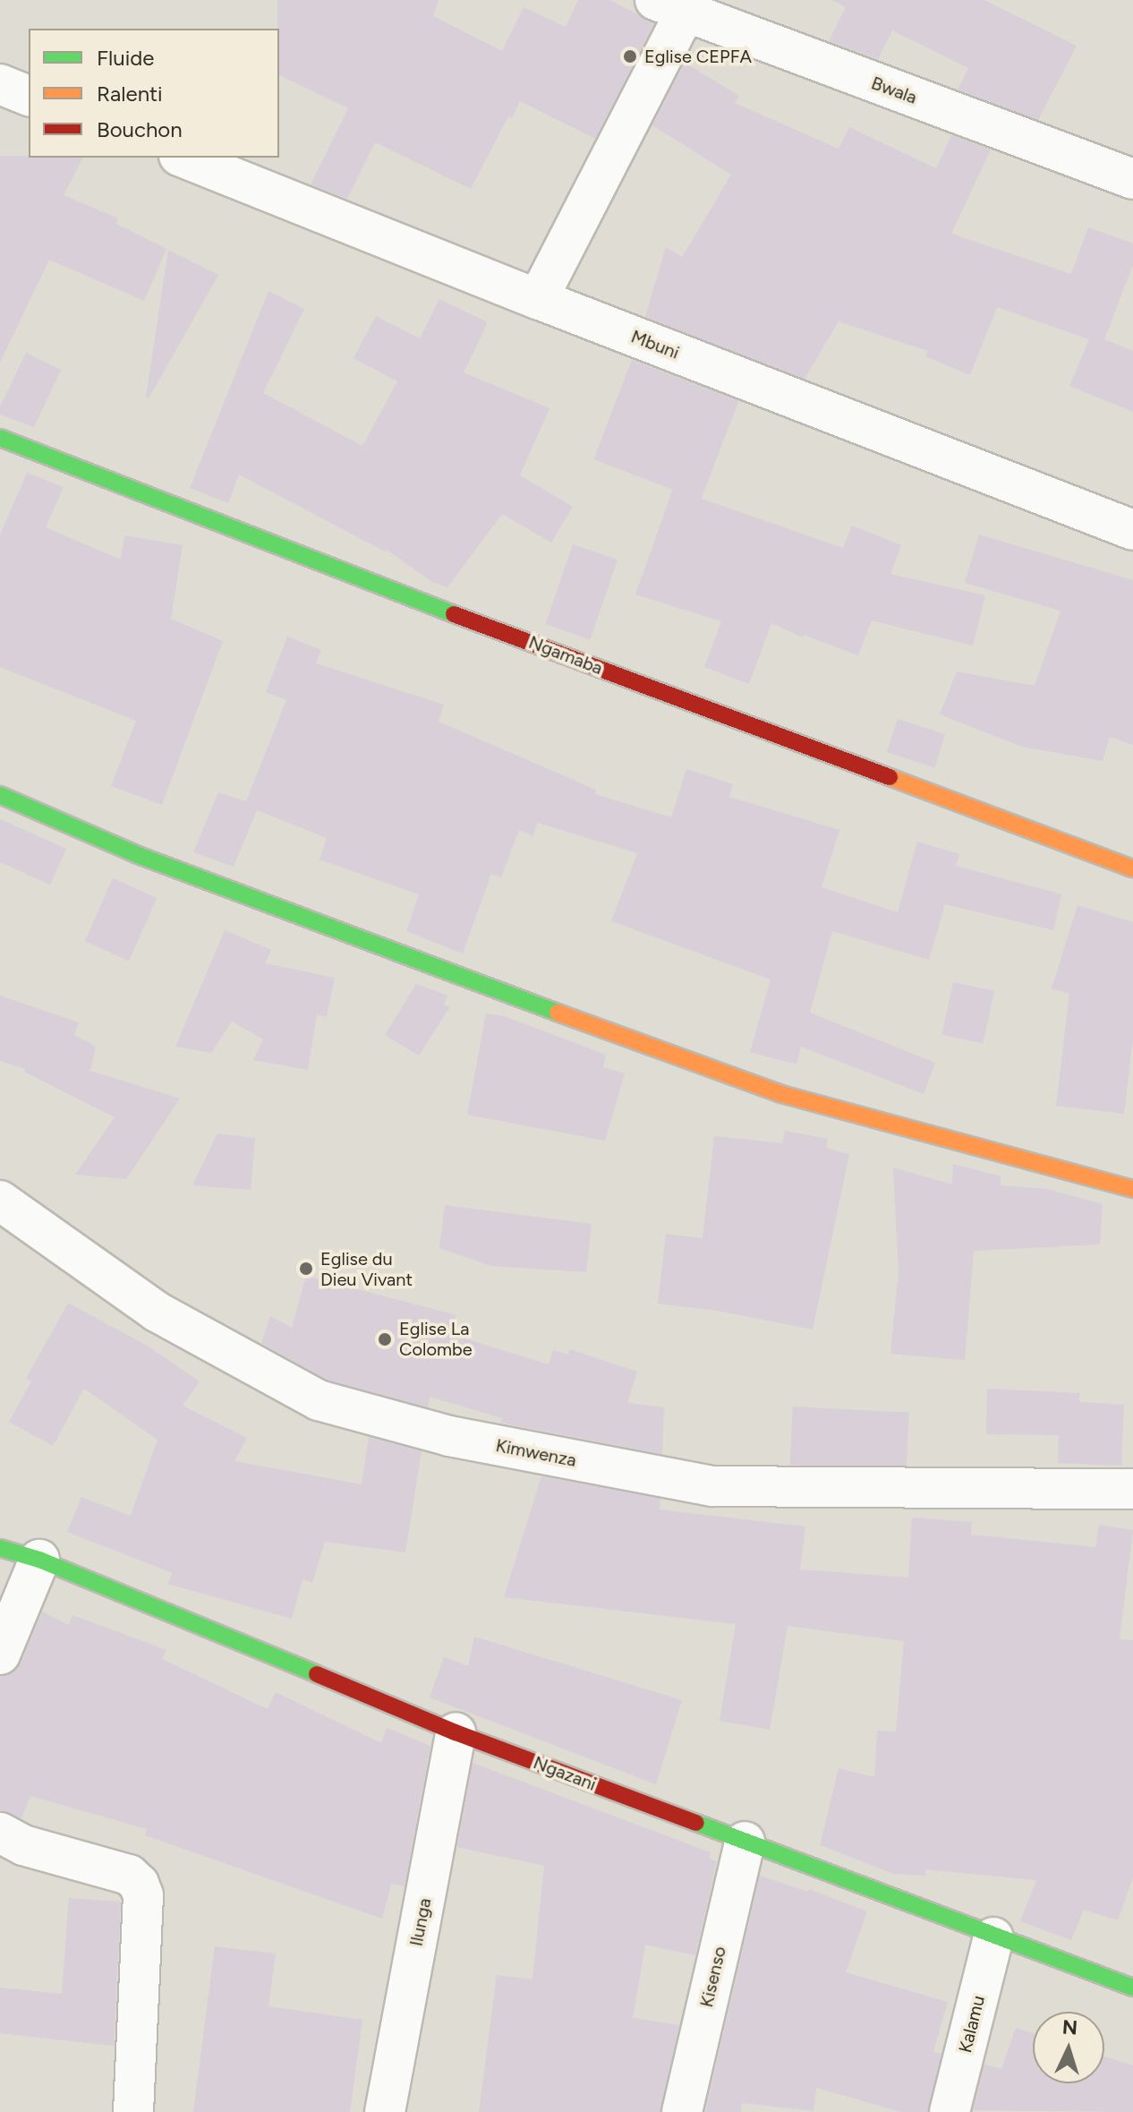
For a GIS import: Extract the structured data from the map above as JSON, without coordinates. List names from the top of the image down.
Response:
{
  "streets": {
    "street": [
      "Bwala",
      "Mbuni",
      "Ngamaba",
      "Kimwenza",
      "Ngazani",
      "Ilunga",
      "Kisenso",
      "Kalamu"
    ]
  },
  "crossings": [
    ["Ngazani", "Ilunga"],
    ["Ngazani", "Kisenso"],
    ["Ngazani", "Kalamu"]
  ],
  "places": ["Eglise CEPFA", "Eglise du Dieu Vivant", "Eglise La Colombe"],
  "legend": ["Fluide", "Ralenti", "Bouchon"],
  "north": "top"
}
